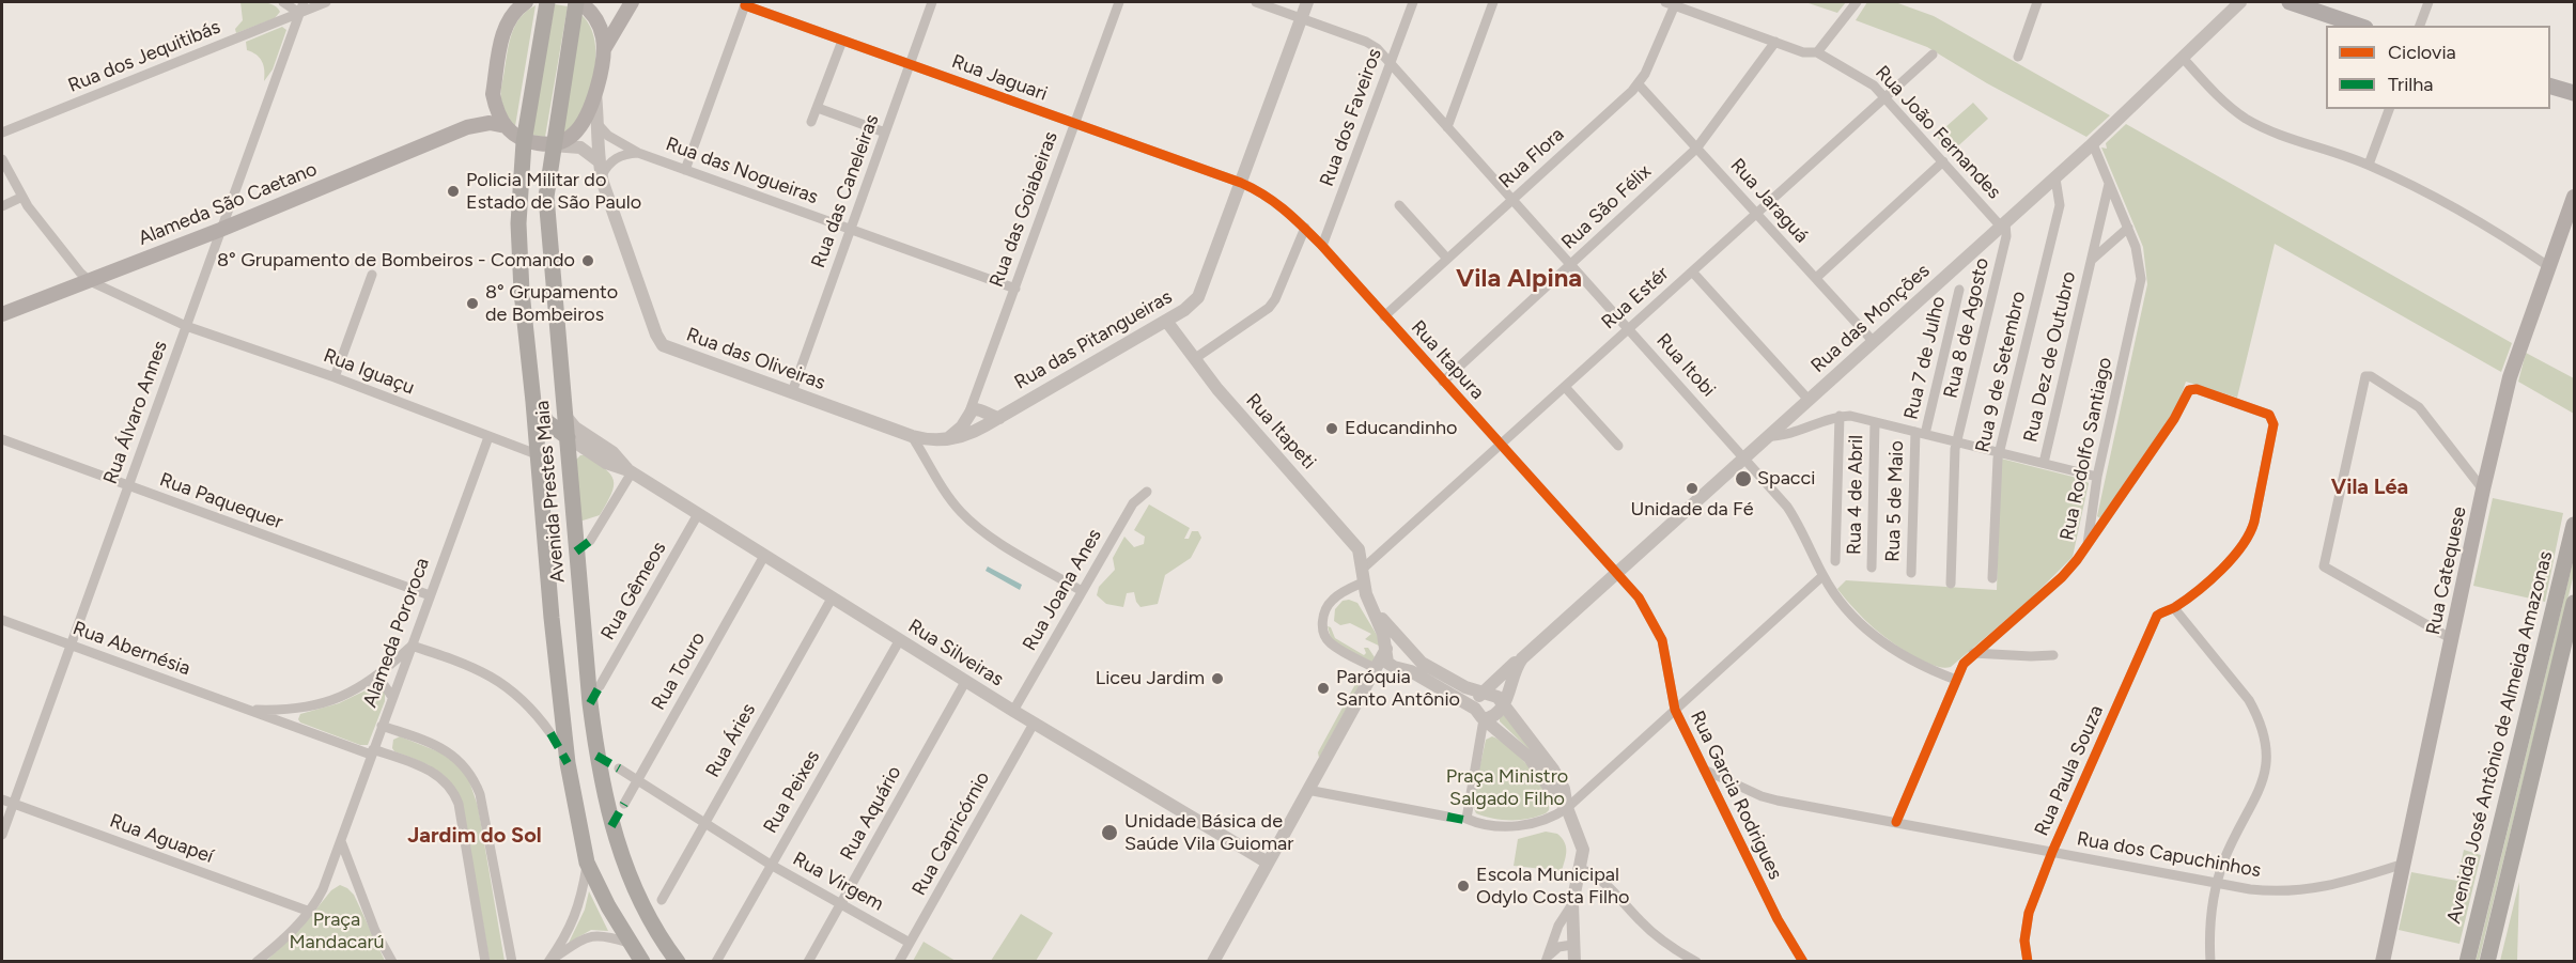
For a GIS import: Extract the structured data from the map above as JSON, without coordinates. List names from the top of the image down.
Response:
{
  "streets": {
    "highway": ["Avenida Prestes Maia", "Avenida José Antônio de Almeida Amazonas"],
    "main road": ["Alameda São Caetano", "Rua Catequese"],
    "street": [
      "Rua dos Jequitibás",
      "Rua Jaguari",
      "Rua dos Faveiros",
      "Rua João Fernandes",
      "Rua Flora",
      "Rua das Nogueiras",
      "Rua das Caneleiras",
      "Rua Jaraguá",
      "Rua São Félix",
      "Rua das Goiabeiras",
      "Rua Estér",
      "Rua das Monções",
      "Rua 8 de Agosto",
      "Rua das Pitangueiras",
      "Rua Dez de Outubro",
      "Rua 7 de Julho",
      "Rua das Oliveiras",
      "Rua Itapura",
      "Rua Itobi",
      "Rua Iguaçu",
      "Rua 9 de Setembro",
      "Rua Álvaro Annes",
      "Rua Itapeti",
      "Rua Rodolfo Santiago",
      "Rua 4 de Abril",
      "Rua Paquequer",
      "Rua 5 de Maio",
      "Rua Joana Anes",
      "Rua Gêmeos",
      "Alameda Pororoca",
      "Rua Abernésia",
      "Rua Silveiras",
      "Rua Touro",
      "Rua Áries",
      "Rua Paula Souza",
      "Rua Peixes",
      "Rua Garcia Rodrigues",
      "Rua Aquário",
      "Rua Capricórnio",
      "Rua Aguapeí",
      "Rua dos Capuchinhos",
      "Rua Virgem"
    ]
  },
  "crossings": [
    ["Rua dos Jequitibás", "Rua Álvaro Annes"],
    ["Rua Jaguari", "Rua das Caneleiras"],
    ["Rua Jaguari", "Rua das Goiabeiras"],
    ["Rua Jaguari", "Rua das Pitangueiras"],
    ["Rua Jaguari", "Rua Itapura"],
    ["Rua dos Faveiros", "Rua Itapura"],
    ["Rua dos Faveiros", "Rua Itobi"],
    ["Rua João Fernandes", "Rua Flora"],
    ["Rua João Fernandes", "Rua São Félix"],
    ["Rua João Fernandes", "Rua Estér"],
    ["Rua João Fernandes", "Rua das Monções"],
    ["Rua João Fernandes", "Rua 8 de Agosto"],
    ["Rua Flora", "Rua Jaraguá"],
    ["Rua Flora", "Rua Itapura"],
    ["Rua Flora", "Rua Itobi"],
    ["Rua das Nogueiras", "Rua das Caneleiras"],
    ["Rua das Nogueiras", "Rua das Goiabeiras"],
    ["Rua das Nogueiras", "Rua das Oliveiras"],
    ["Rua das Caneleiras", "Rua das Oliveiras"],
    ["Rua Jaraguá", "Rua São Félix"],
    ["Rua Jaraguá", "Rua Estér"],
    ["Rua Jaraguá", "Rua das Monções"],
    ["Alameda São Caetano", "Rua Iguaçu"],
    ["Alameda São Caetano", "Rua Álvaro Annes"],
    ["Rua São Félix", "Rua Itapura"],
    ["Rua São Félix", "Rua Itobi"],
    ["Rua das Goiabeiras", "Rua das Pitangueiras"],
    ["Rua Estér", "Rua Itapura"],
    ["Rua Estér", "Rua Itobi"],
    ["Rua Estér", "Rua Itapeti"],
    ["Rua das Monções", "Rua 8 de Agosto"],
    ["Rua das Monções", "Rua Itapura"],
    ["Rua das Monções", "Rua Itobi"],
    ["Rua das Monções", "Rua 9 de Setembro"],
    ["Rua das Monções", "Rua Rodolfo Santiago"],
    ["Rua das Monções", "Rua Garcia Rodrigues"],
    ["Rua das Pitangueiras", "Rua das Oliveiras"],
    ["Rua das Pitangueiras", "Rua Itapura"],
    ["Rua das Pitangueiras", "Rua Itobi"],
    ["Rua das Pitangueiras", "Rua Itapeti"],
    ["Rua Dez de Outubro", "Rua Rodolfo Santiago"],
    ["Rua 7 de Julho", "Rua 5 de Maio"],
    ["Rua Itapura", "Rua Garcia Rodrigues"],
    ["Rua Itobi", "Rua Rodolfo Santiago"],
    ["Rua Iguaçu", "Rua Álvaro Annes"],
    ["Rua Iguaçu", "Avenida Prestes Maia"],
    ["Rua Iguaçu", "Alameda Pororoca"],
    ["Rua Álvaro Annes", "Rua Paquequer"],
    ["Rua Álvaro Annes", "Rua Abernésia"],
    ["Rua Álvaro Annes", "Rua Aguapeí"],
    ["Rua Rodolfo Santiago", "Rua Paula Souza"],
    ["Rua Rodolfo Santiago", "Rua dos Capuchinhos"],
    ["Avenida Prestes Maia", "Rua Silveiras"],
    ["Rua Paquequer", "Alameda Pororoca"],
    ["Rua Catequese", "Rua dos Capuchinhos"],
    ["Rua Joana Anes", "Rua Silveiras"],
    ["Rua Gêmeos", "Rua Silveiras"],
    ["Alameda Pororoca", "Rua Abernésia"],
    ["Rua Silveiras", "Rua Touro"],
    ["Rua Silveiras", "Rua Áries"],
    ["Rua Silveiras", "Rua Peixes"],
    ["Rua Silveiras", "Rua Aquário"],
    ["Rua Silveiras", "Rua Capricórnio"],
    ["Rua Touro", "Rua Virgem"],
    ["Rua Áries", "Rua Virgem"],
    ["Rua Paula Souza", "Rua dos Capuchinhos"],
    ["Rua Peixes", "Rua Virgem"],
    ["Rua Garcia Rodrigues", "Rua dos Capuchinhos"],
    ["Rua Aquário", "Rua Virgem"],
    ["Rua Capricórnio", "Rua Virgem"]
  ],
  "districts": ["Vila Alpina", "Vila Léa", "Jardim do Sol"],
  "parks": ["Praça Ministro Salgado Filho", "Praça Mandacarú"],
  "places": [
    "Policia Militar do Estado de São Paulo",
    "8° Grupamento de Bombeiros - Comando",
    "8° Grupamento de Bombeiros",
    "Educandinho",
    "Spacci",
    "Unidade da Fé",
    "Liceu Jardim",
    "Paróquia Santo Antônio",
    "Unidade Básica de Saúde Vila Guiomar",
    "Escola Municipal Odylo Costa Filho"
  ],
  "legend": ["Ciclovia", "Trilha"]
}
